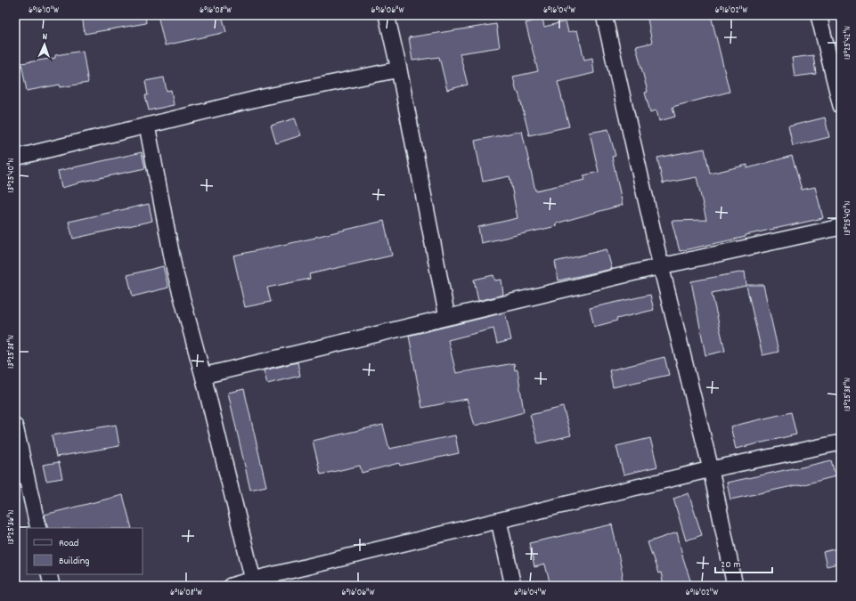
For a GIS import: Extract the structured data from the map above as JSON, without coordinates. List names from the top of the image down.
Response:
{
  "legend": ["Road", "Building"],
  "scale_bar": "20 m",
  "north": "top",
  "coordinates": [
    "6°16'10\"W",
    "6°16'08\"W",
    "6°16'06\"W",
    "6°16'04\"W",
    "6°16'02\"W",
    "13°25'42\"N",
    "13°25'40\"N",
    "13°25'38\"N",
    "13°25'36\"N"
  ]
}
